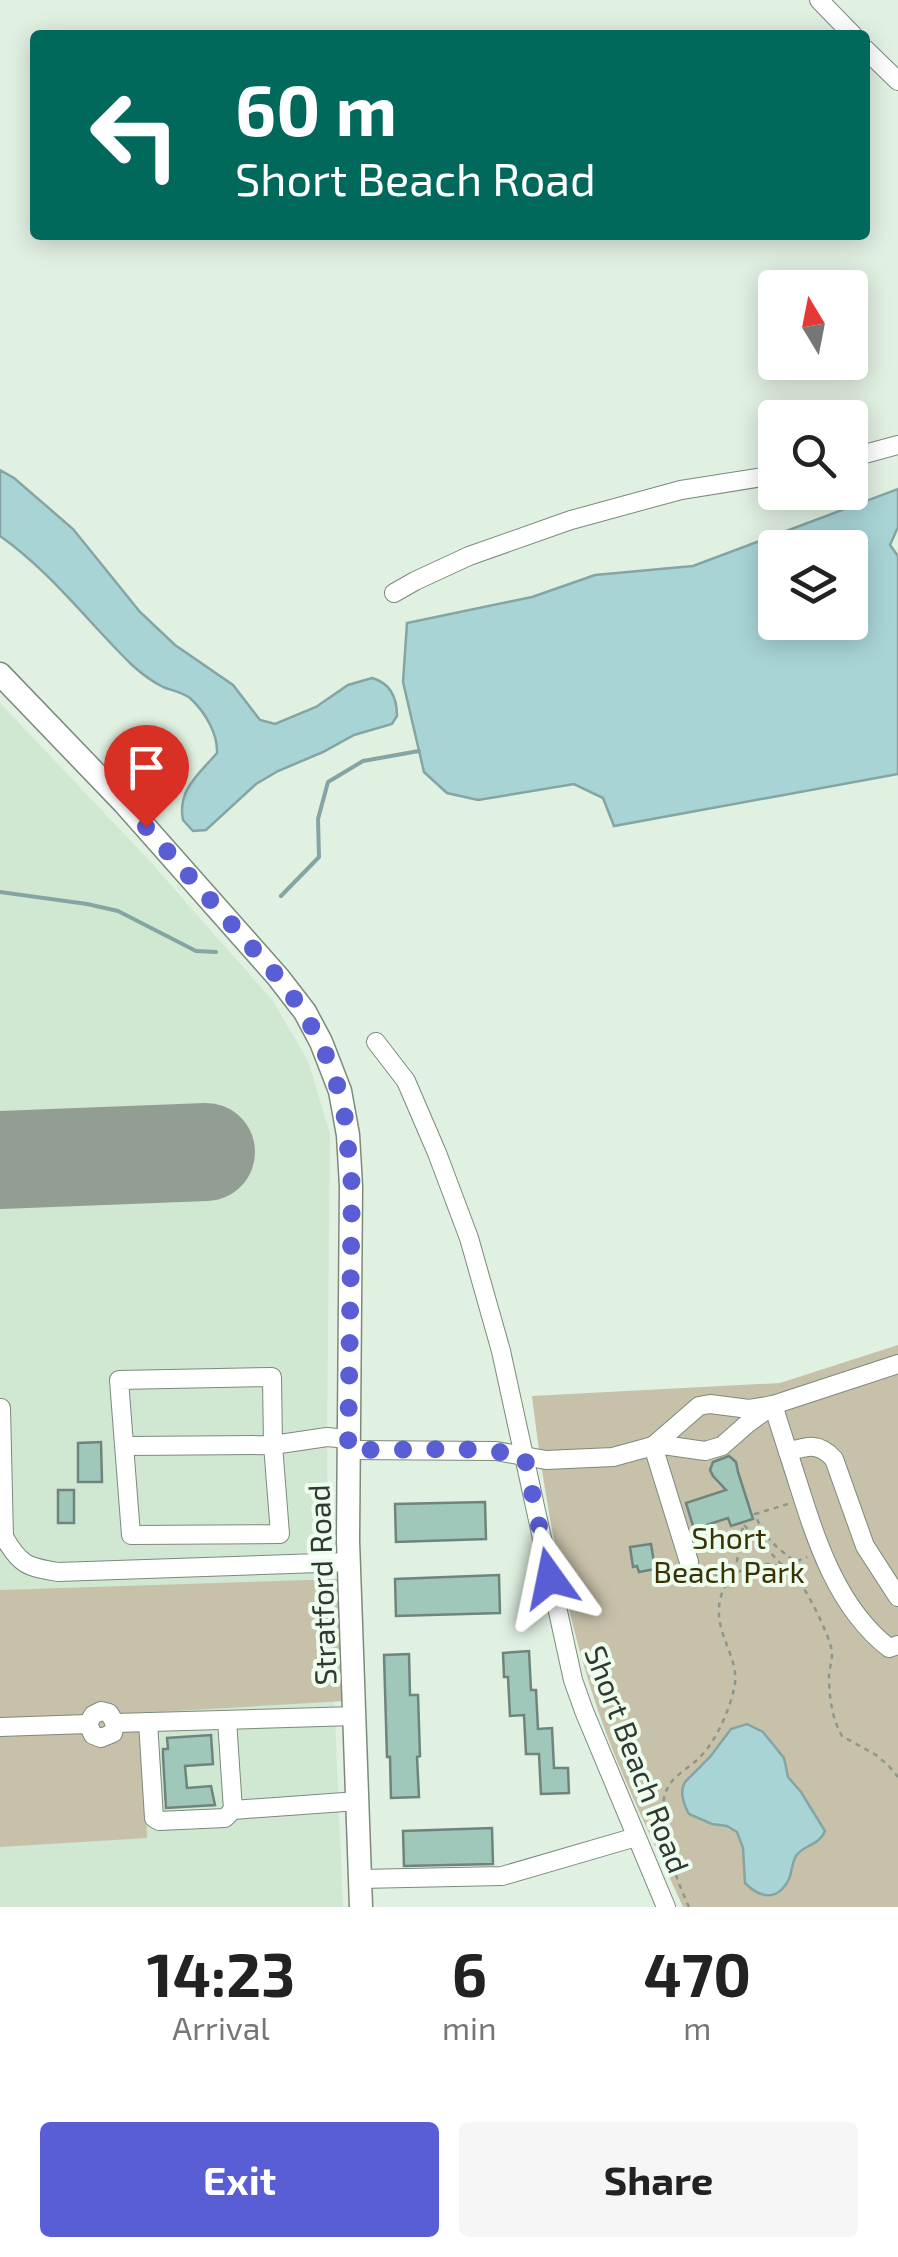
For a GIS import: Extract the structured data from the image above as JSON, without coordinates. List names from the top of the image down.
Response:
{
  "streets": {
    "main road": ["Stratford Road"],
    "street": ["Short Beach Road"]
  },
  "parks": ["Short Beach Park"],
  "north": "top",
  "page": {
    "turn": ["60 m", "Short Beach Road"],
    "eta": [
      "14:23",
      "Arrival",
      "6",
      "min",
      "470",
      "m"
    ],
    "buttons": ["Exit", "Share"]
  }
}
